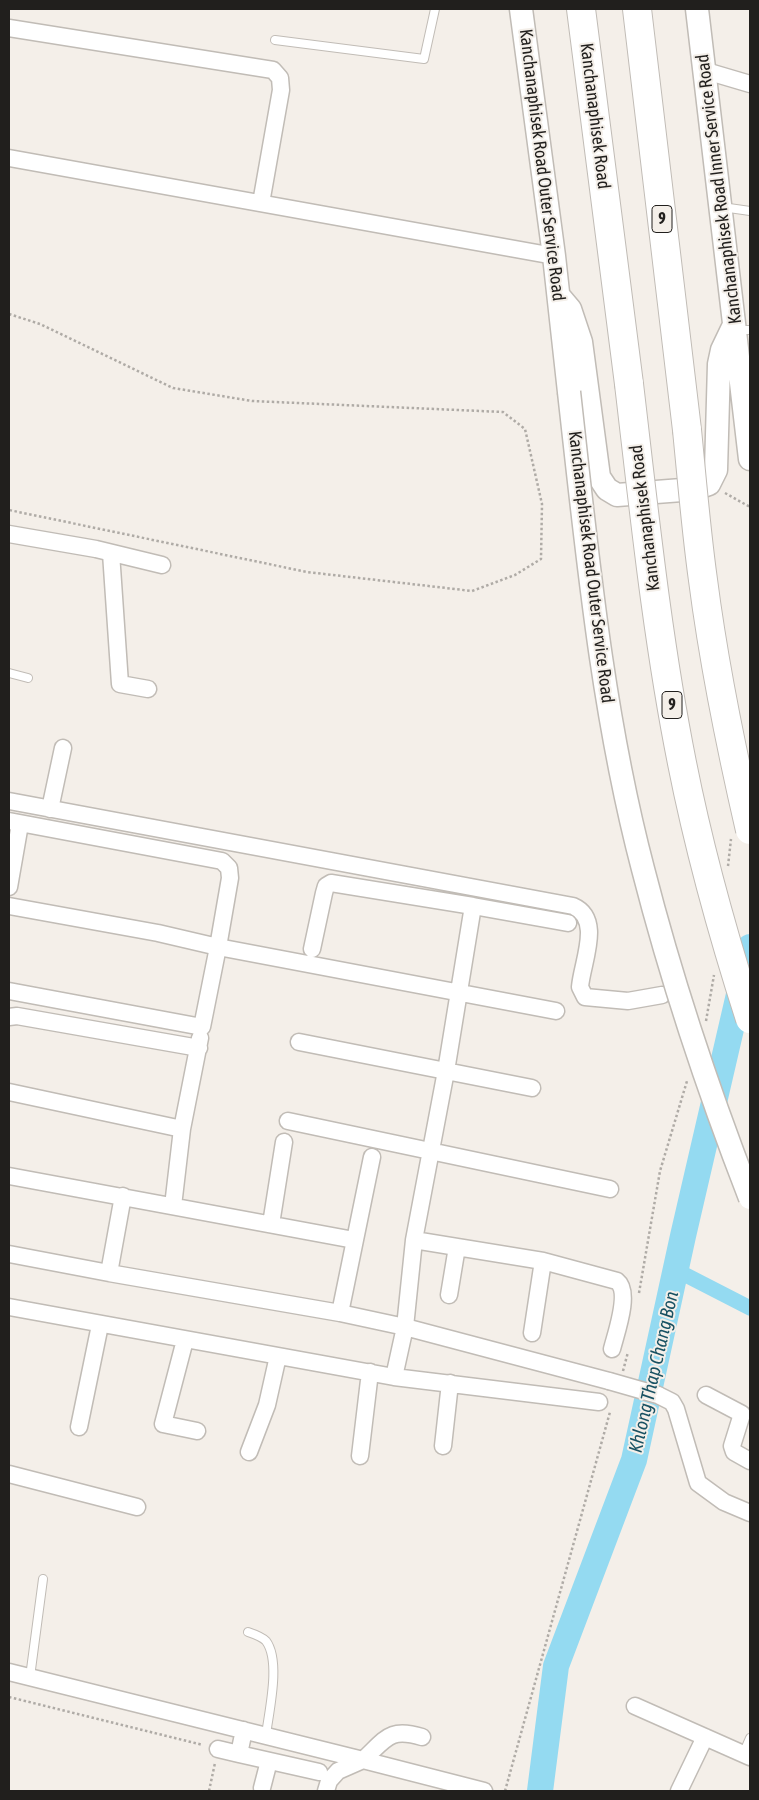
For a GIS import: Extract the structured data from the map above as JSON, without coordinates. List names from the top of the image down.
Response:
{
  "streets": {
    "highway": ["Kanchanaphisek Road", "9"],
    "main road": ["Kanchanaphisek Road Outer Service Road", "Kanchanaphisek Road Inner Service Road"]
  },
  "water": ["Khlong Thap Chang Bon"]
}
